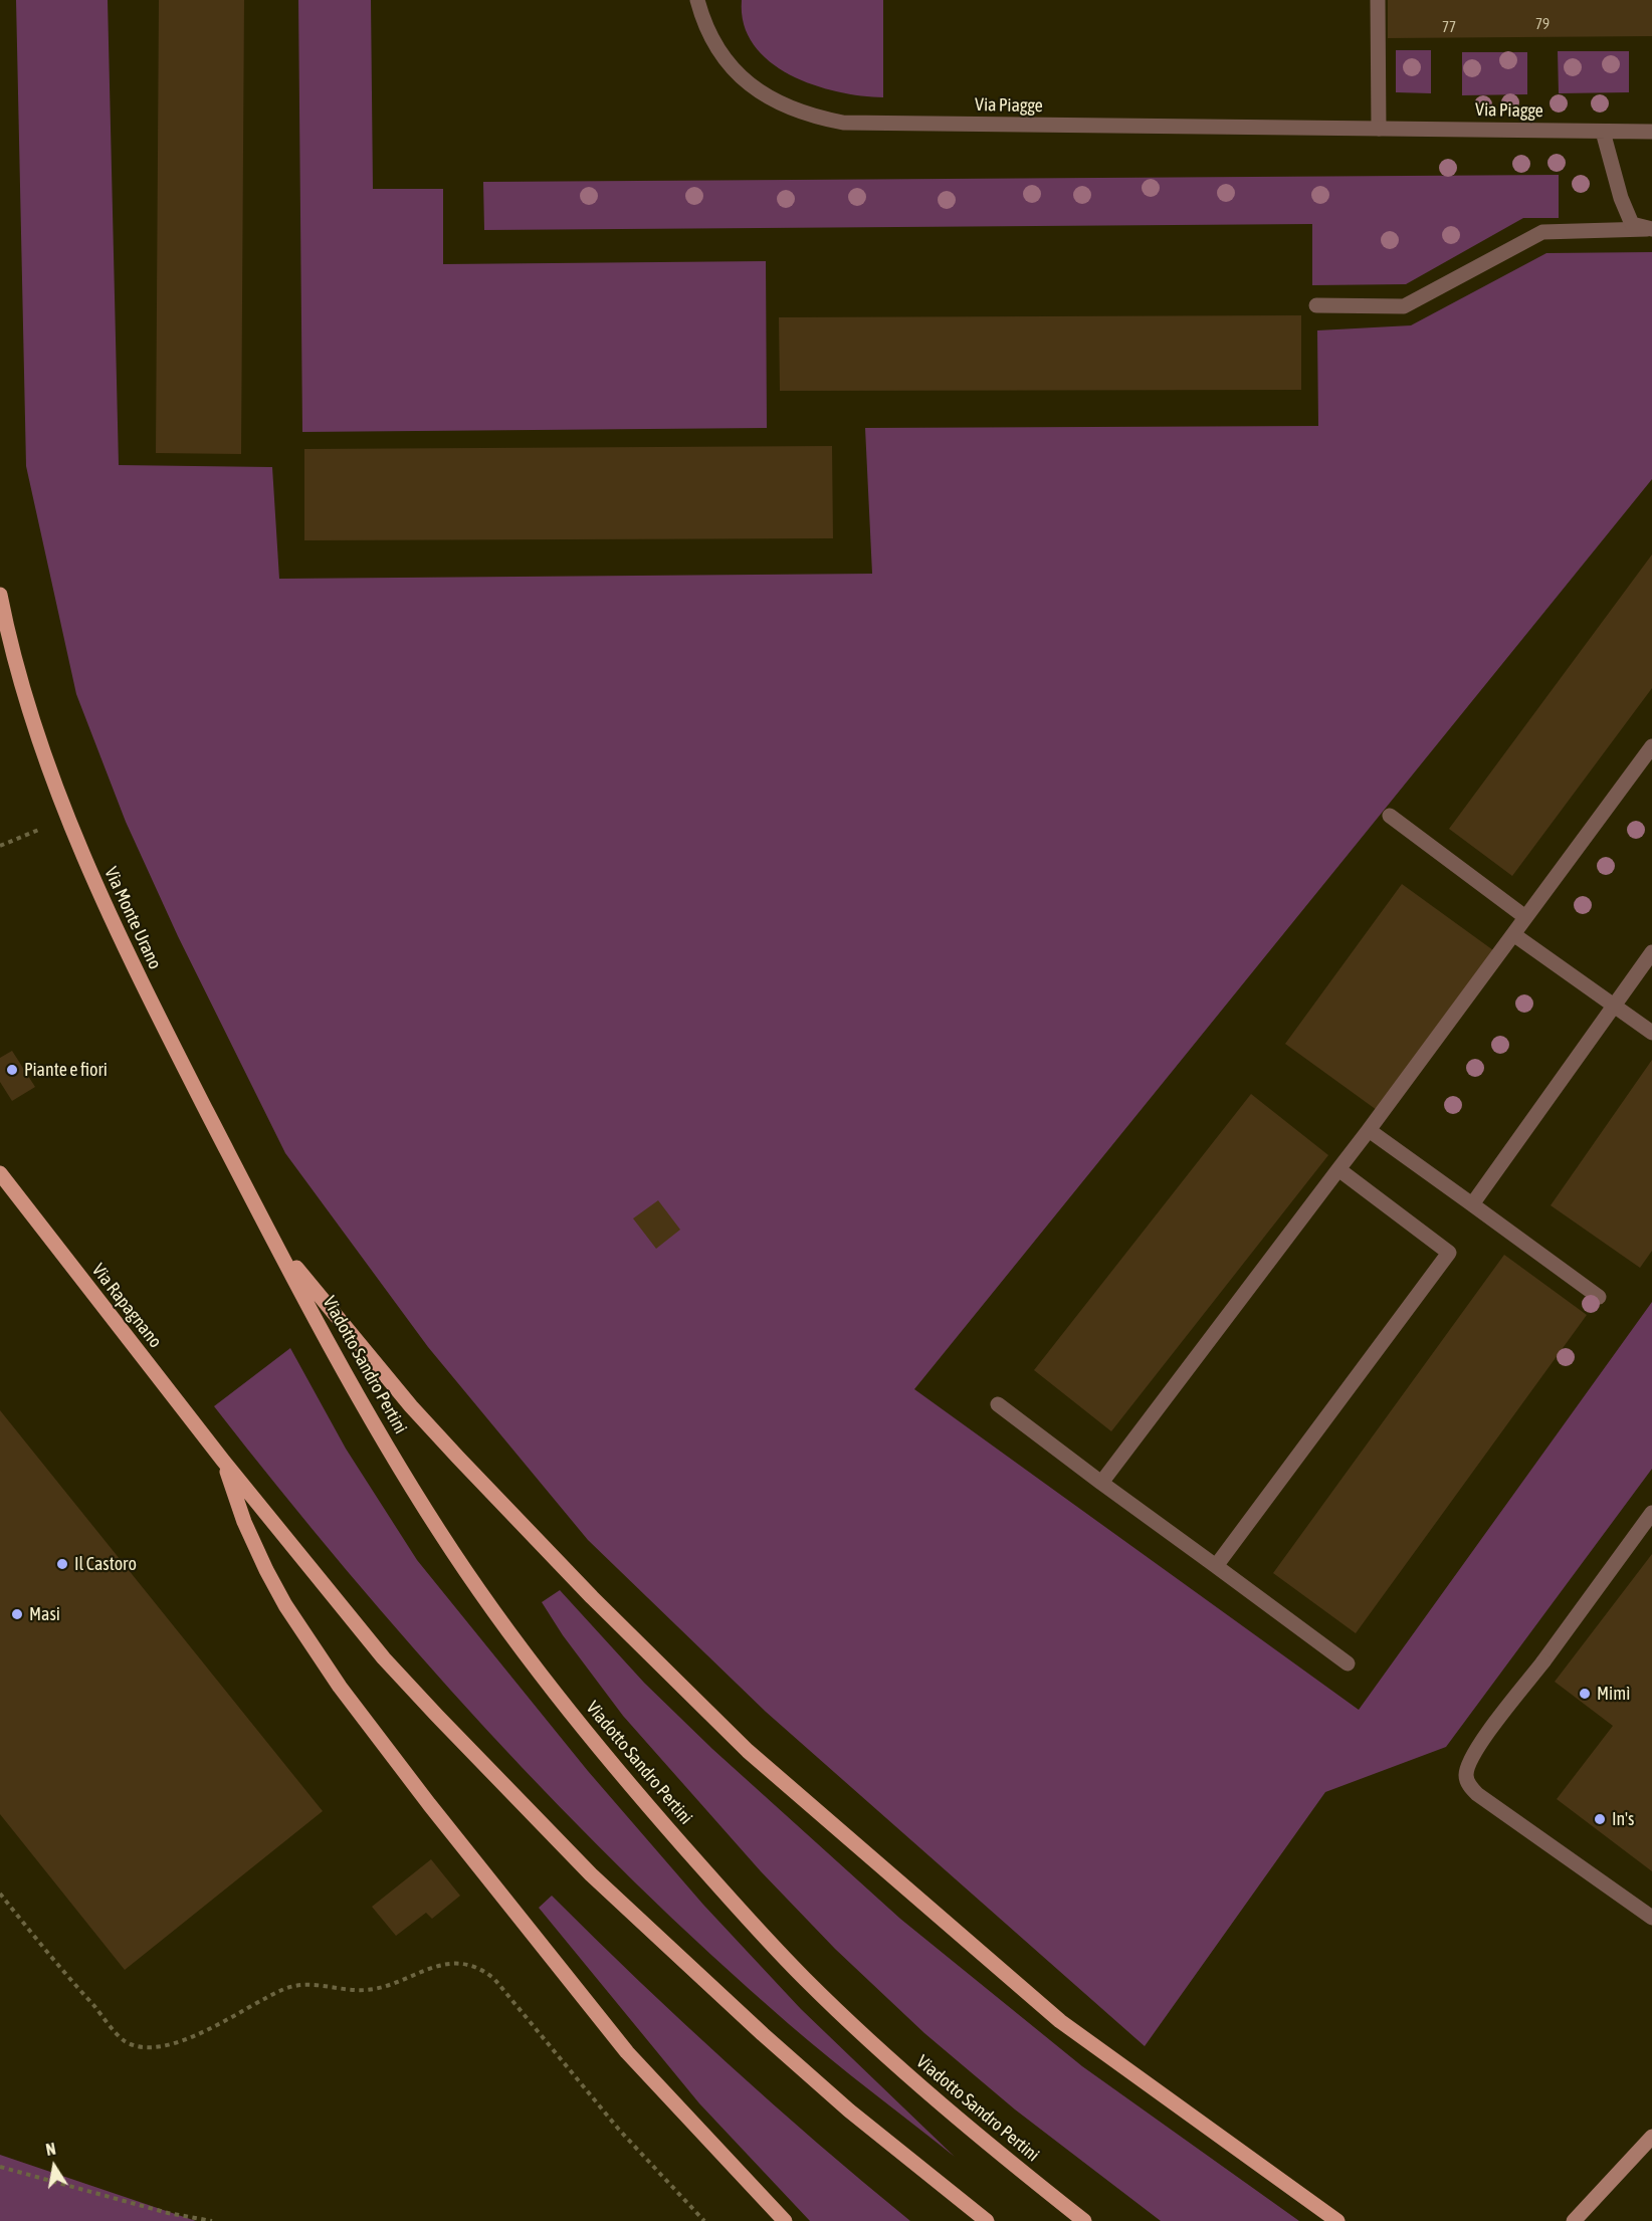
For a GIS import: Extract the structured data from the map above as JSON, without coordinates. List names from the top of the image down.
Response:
{
  "streets": {
    "main road": ["Via Monte Urano", "Via Rapagnano", "Viadotto Sandro Pertini"],
    "street": ["Via Piagge"]
  },
  "crossings": [
    ["Via Monte Urano", "Viadotto Sandro Pertini"]
  ],
  "places": [
    "Piante e fiori",
    "Il Castoro",
    "Masi",
    "Mimì",
    "In's"
  ],
  "house_numbers": ["79", "77"],
  "north": "top"
}
